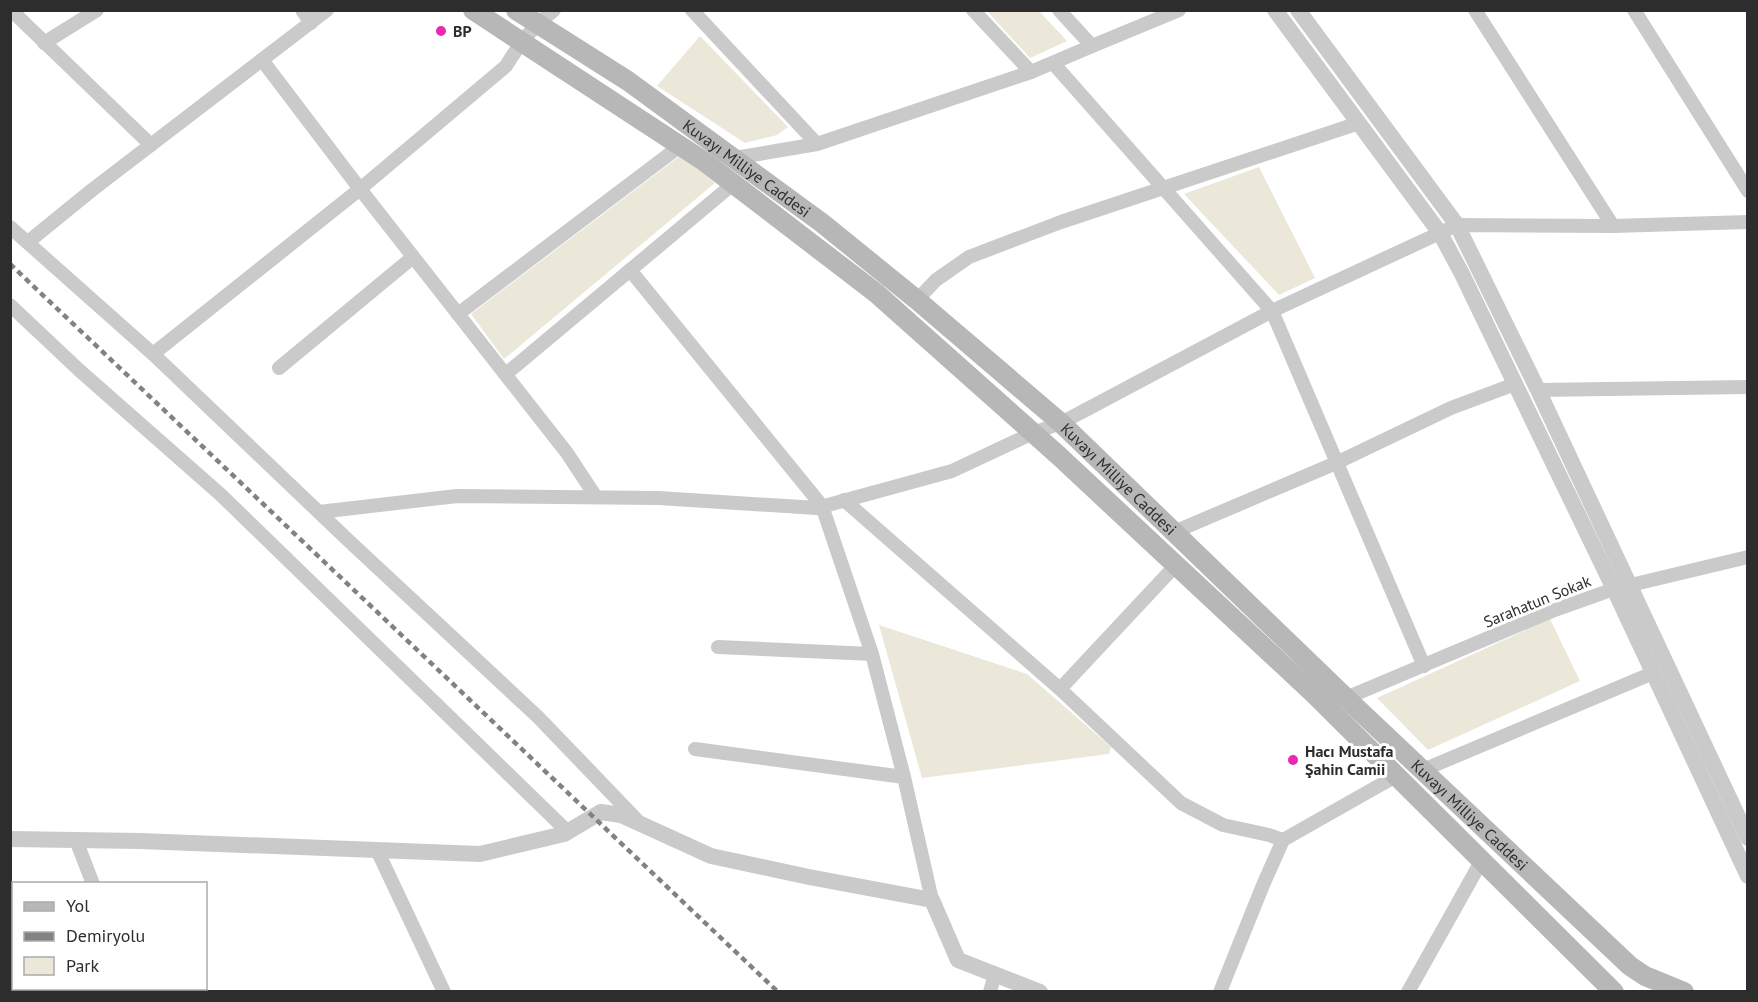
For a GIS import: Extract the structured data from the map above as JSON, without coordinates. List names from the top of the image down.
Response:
{
  "streets": {
    "main road": ["Kuvayı Milliye Caddesi"],
    "street": ["Sarahatun Sokak"]
  },
  "crossings": [
    ["Kuvayı Milliye Caddesi", "Sarahatun Sokak"]
  ],
  "places": ["BP", "Hacı Mustafa Şahin Camii"],
  "legend": ["Yol", "Demiryolu", "Park"]
}
